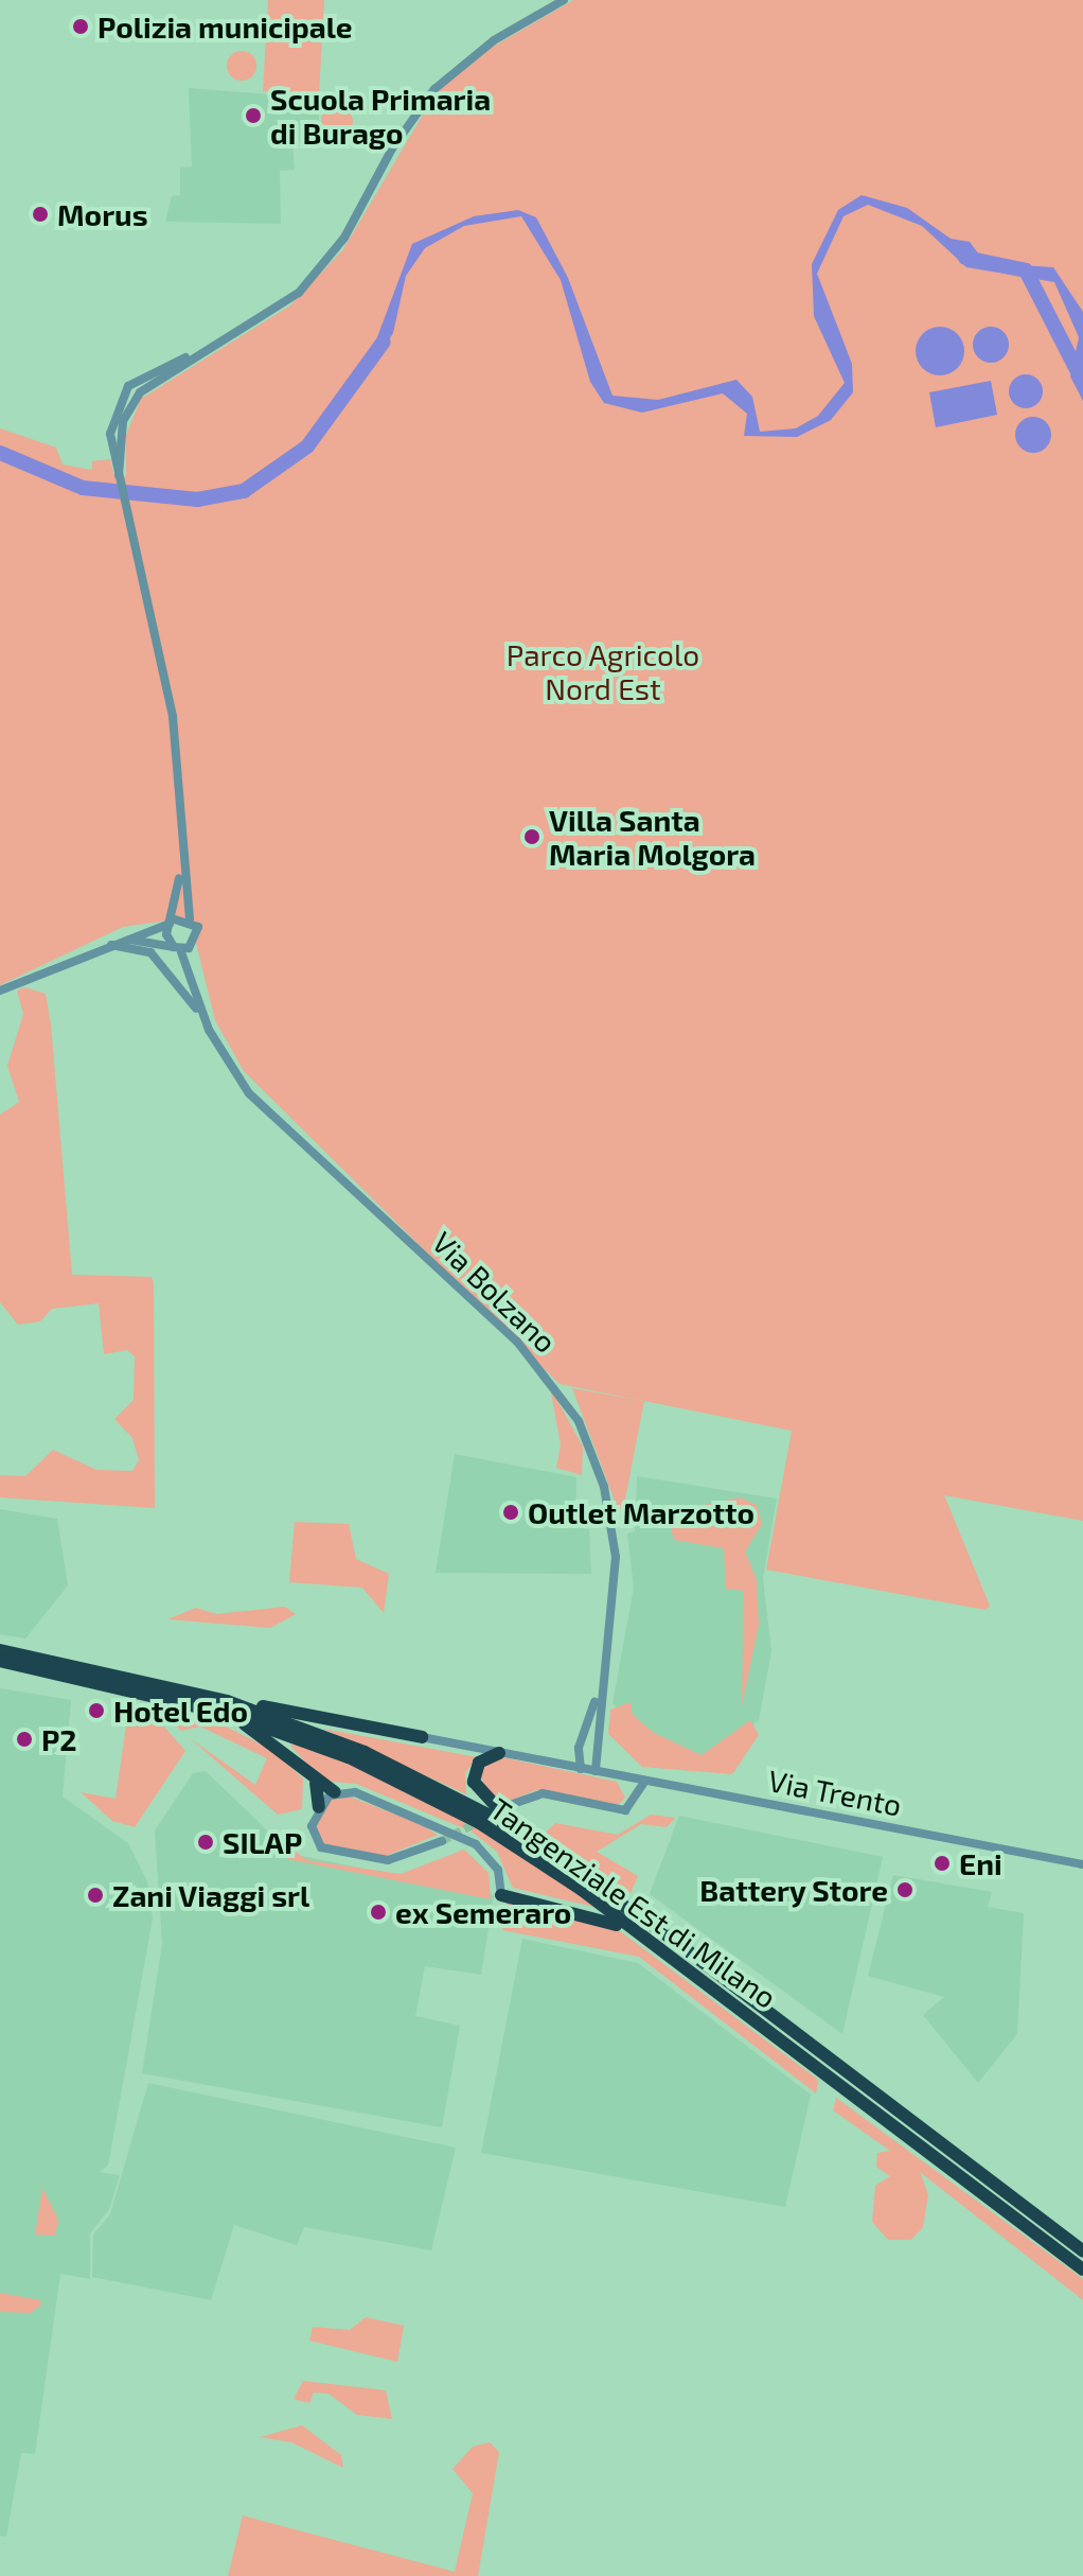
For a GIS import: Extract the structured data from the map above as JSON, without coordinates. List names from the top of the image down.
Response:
{
  "streets": {
    "highway": ["Tangenziale Est di Milano"],
    "street": ["Via Bolzano", "Via Trento"]
  },
  "parks": ["Parco Agricolo Nord Est"],
  "places": [
    "Polizia municipale",
    "Scuola Primaria di Burago",
    "Morus",
    "Villa Santa Maria Molgora",
    "Outlet Marzotto",
    "Hotel Edo",
    "P2",
    "SILAP",
    "Eni",
    "Battery Store",
    "Zani Viaggi srl",
    "ex Semeraro"
  ]
}
